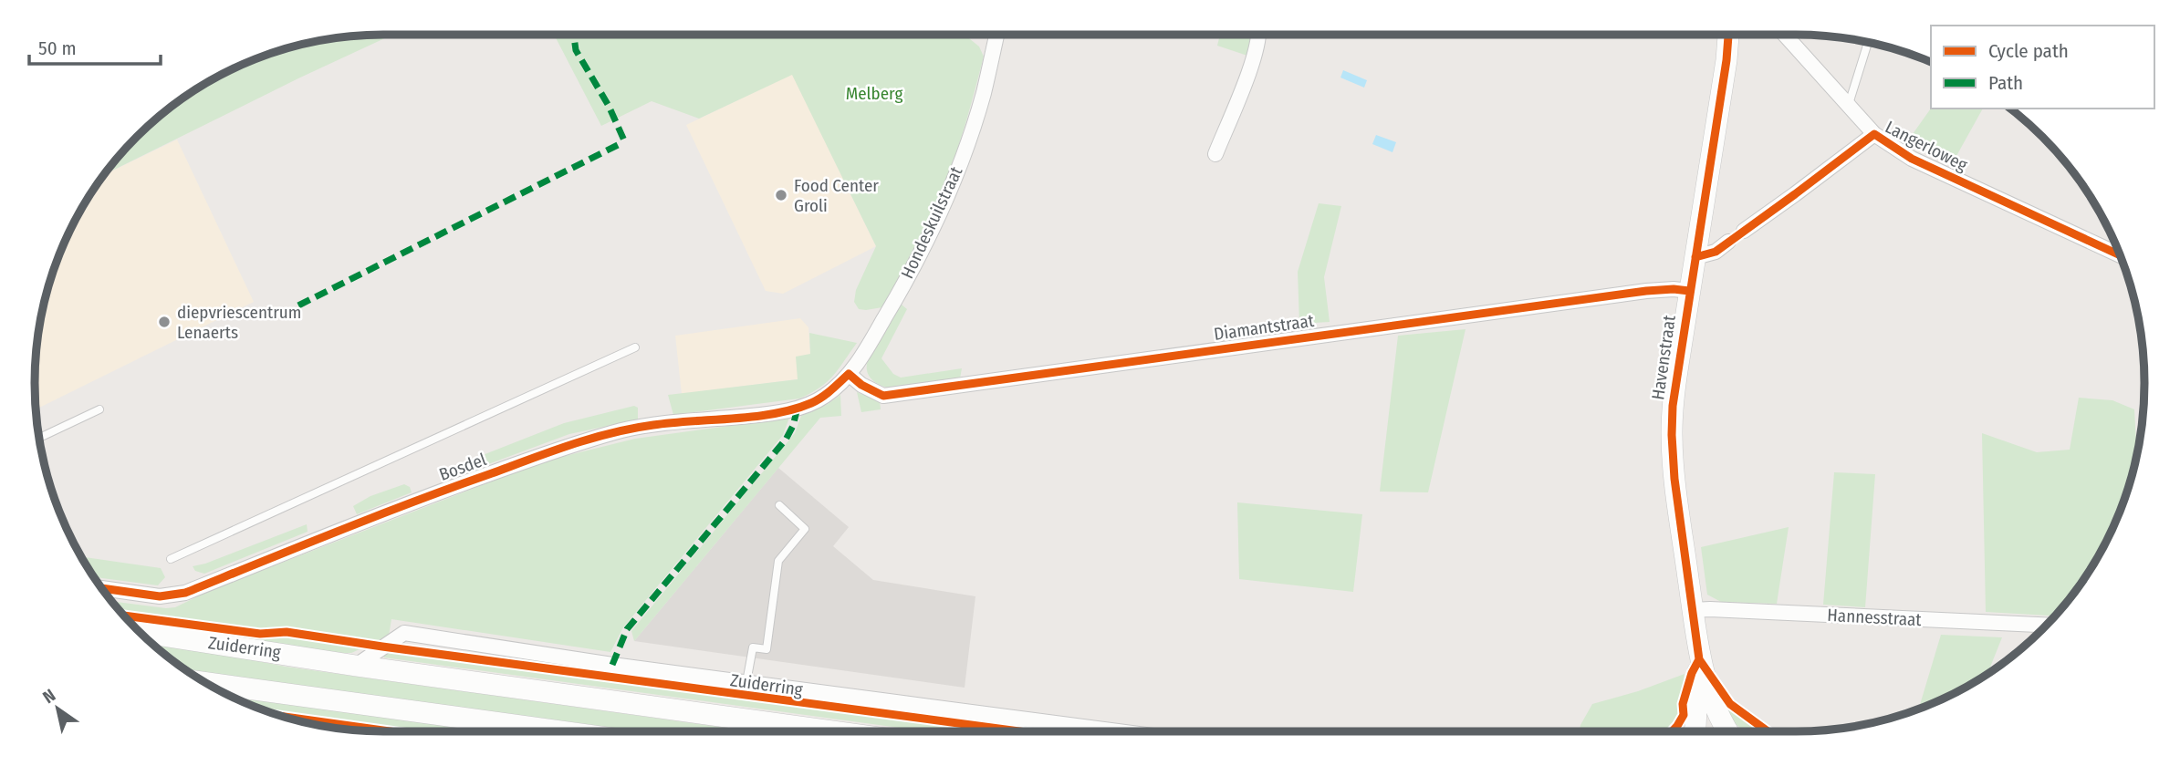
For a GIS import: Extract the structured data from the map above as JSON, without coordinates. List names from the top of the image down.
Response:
{
  "streets": {
    "main road": ["Havenstraat", "Zuiderring"],
    "street": [
      "Langerloweg",
      "Hondeskuilstraat",
      "Diamantstraat",
      "Bosdel",
      "Hannesstraat"
    ]
  },
  "crossings": [
    ["Hondeskuilstraat", "Diamantstraat"],
    ["Hondeskuilstraat", "Bosdel"],
    ["Diamantstraat", "Havenstraat"],
    ["Diamantstraat", "Bosdel"],
    ["Havenstraat", "Hannesstraat"]
  ],
  "parks": ["Melberg"],
  "places": ["Food Center Groli", "diepvriescentrum Lenaerts"],
  "legend": ["Cycle path", "Path"],
  "scale_bar": "50 m",
  "north": "top left"
}
